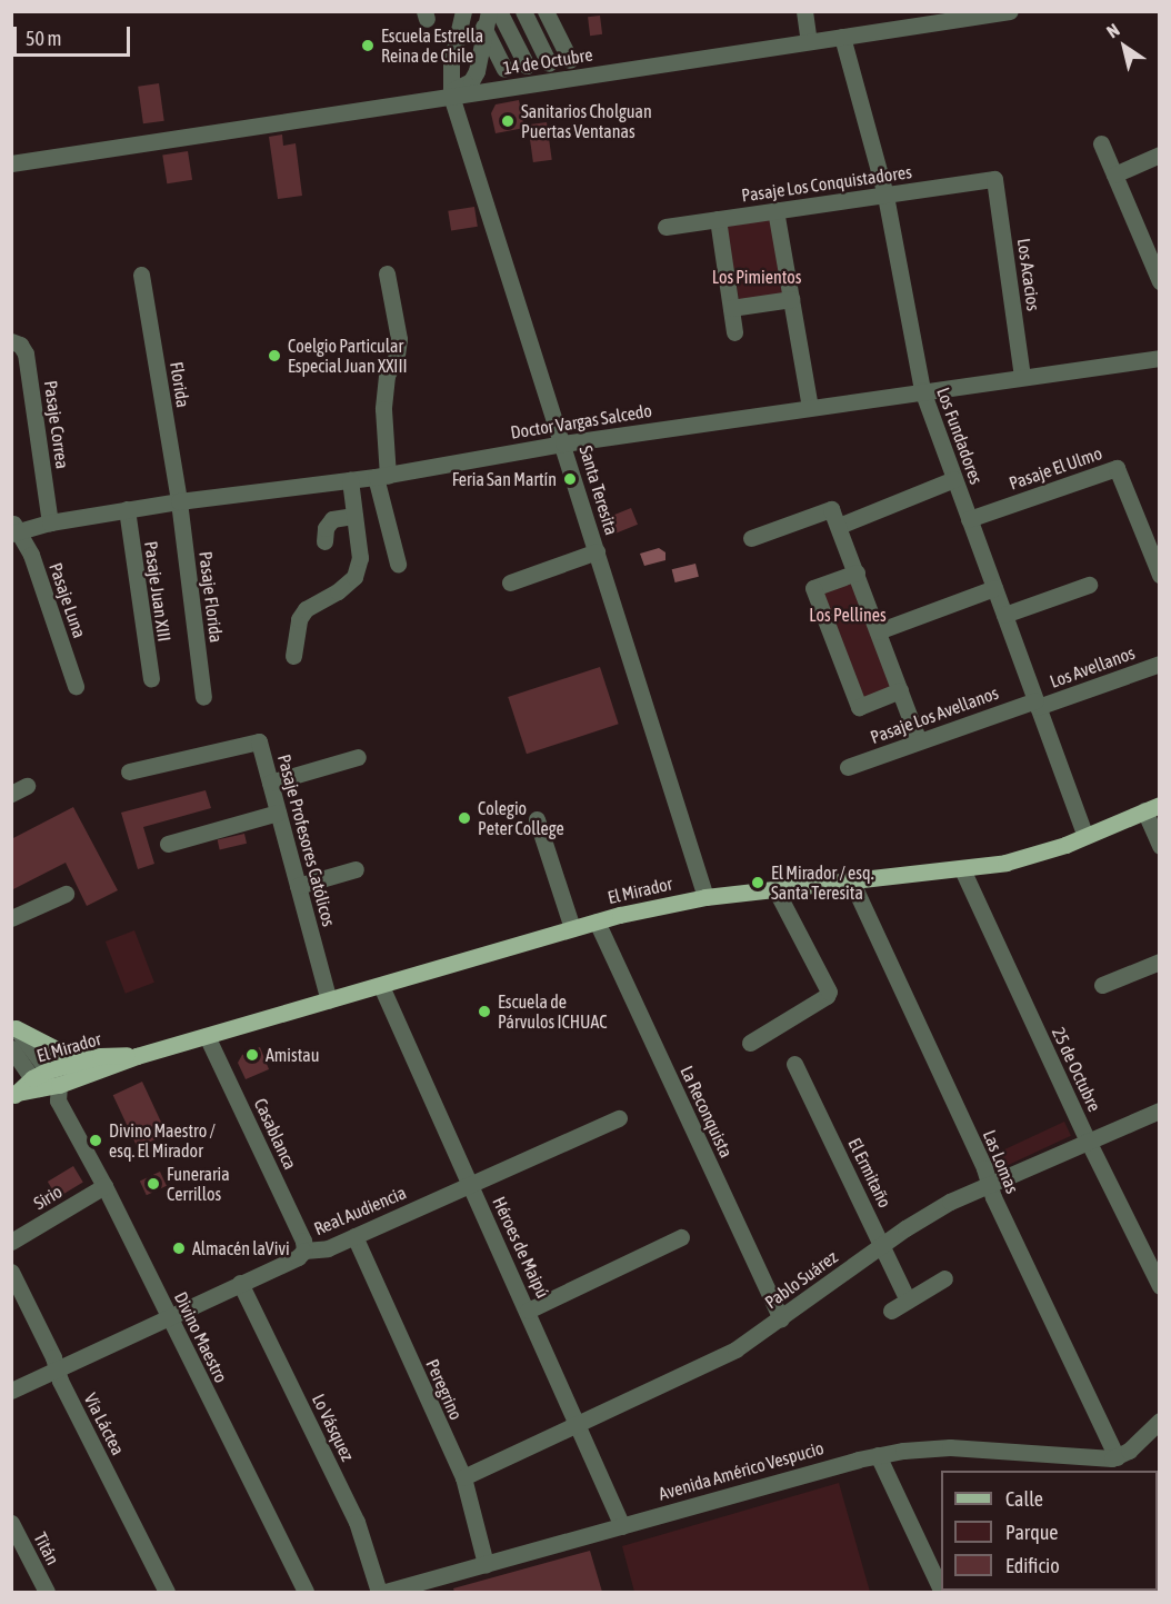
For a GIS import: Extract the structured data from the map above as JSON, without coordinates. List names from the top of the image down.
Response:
{
  "streets": {
    "main road": ["El Mirador"],
    "street": [
      "14 de Octubre",
      "Pasaje Los Conquistadores",
      "Los Acacios",
      "Florida",
      "Doctor Vargas Salcedo",
      "Pasaje Correa",
      "Los Fundadores",
      "Pasaje El Ulmo",
      "Santa Teresita",
      "Pasaje Juan XIII",
      "Pasaje Florida",
      "Pasaje Luna",
      "Los Avellanos",
      "Pasaje Los Avellanos",
      "Pasaje Profesores Católicos",
      "25 de Octubre",
      "La Reconquista",
      "Casablanca",
      "Las Lomas",
      "El Ermitaño",
      "Sirio",
      "Real Audiencia",
      "Héroes de Maipú",
      "Pablo Suárez",
      "Divino Maestro",
      "Peregrino",
      "Vía Láctea",
      "Lo Vásquez",
      "Avenida Américo Vespucio",
      "Titán"
    ]
  },
  "crossings": [
    ["14 de Octubre", "Los Fundadores"],
    ["14 de Octubre", "Santa Teresita"],
    ["Pasaje Los Conquistadores", "Los Acacios"],
    ["Pasaje Los Conquistadores", "Los Fundadores"],
    ["Los Acacios", "Doctor Vargas Salcedo"],
    ["Florida", "Doctor Vargas Salcedo"],
    ["Florida", "Pasaje Florida"],
    ["Doctor Vargas Salcedo", "Pasaje Correa"],
    ["Doctor Vargas Salcedo", "Los Fundadores"],
    ["Doctor Vargas Salcedo", "Santa Teresita"],
    ["Doctor Vargas Salcedo", "Pasaje Juan XIII"],
    ["Doctor Vargas Salcedo", "Pasaje Florida"],
    ["Doctor Vargas Salcedo", "Pasaje Luna"],
    ["Los Fundadores", "Pasaje El Ulmo"],
    ["Los Fundadores", "Los Avellanos"],
    ["Los Fundadores", "Pasaje Los Avellanos"],
    ["Los Fundadores", "El Mirador"],
    ["Santa Teresita", "El Mirador"],
    ["Los Avellanos", "Pasaje Los Avellanos"],
    ["Pasaje Profesores Católicos", "El Mirador"],
    ["El Mirador", "25 de Octubre"],
    ["El Mirador", "La Reconquista"],
    ["El Mirador", "Casablanca"],
    ["El Mirador", "Las Lomas"],
    ["El Mirador", "Héroes de Maipú"],
    ["El Mirador", "Divino Maestro"],
    ["25 de Octubre", "Pablo Suárez"],
    ["La Reconquista", "Pablo Suárez"],
    ["Casablanca", "Real Audiencia"],
    ["Las Lomas", "Pablo Suárez"],
    ["Las Lomas", "Avenida Américo Vespucio"],
    ["El Ermitaño", "Pablo Suárez"],
    ["Sirio", "Divino Maestro"],
    ["Real Audiencia", "Héroes de Maipú"],
    ["Real Audiencia", "Divino Maestro"],
    ["Real Audiencia", "Peregrino"],
    ["Real Audiencia", "Vía Láctea"],
    ["Real Audiencia", "Lo Vásquez"],
    ["Héroes de Maipú", "Pablo Suárez"],
    ["Héroes de Maipú", "Avenida Américo Vespucio"],
    ["Pablo Suárez", "Peregrino"],
    ["Peregrino", "Avenida Américo Vespucio"]
  ],
  "parks": ["Los Pimientos", "Los Pellines"],
  "places": [
    "Escuela Estrella Reina de Chile",
    "Sanitarios Cholguan Puertas Ventanas",
    "Coelgio Particular Especial Juan XXIII",
    "Feria San Martín",
    "Colegio Peter College",
    "El Mirador / esq. Santa Teresita",
    "Escuela de Párvulos ICHUAC",
    "Amistau",
    "Divino Maestro / esq. El Mirador",
    "Funeraria Cerrillos",
    "Almacén laVivi"
  ],
  "legend": ["Calle", "Parque", "Edificio"],
  "scale_bar": "50 m",
  "north": "top left"
}
